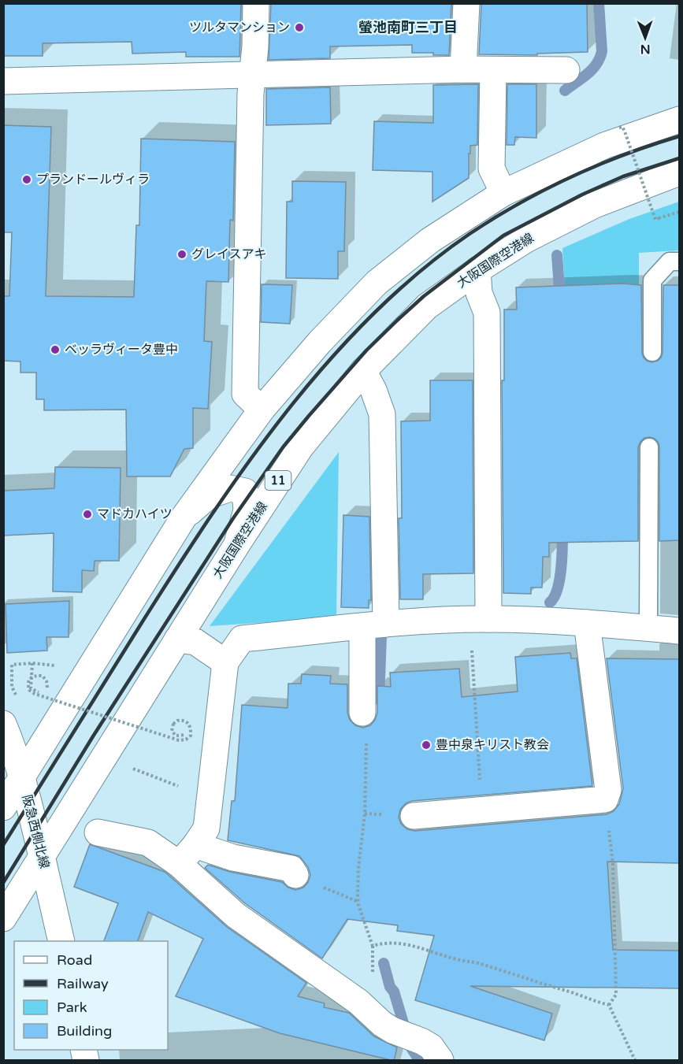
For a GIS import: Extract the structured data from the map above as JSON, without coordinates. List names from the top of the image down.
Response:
{
  "streets": {
    "street": ["大阪国際空港線", "11", "阪急西側北線"]
  },
  "crossings": [
    ["大阪国際空港線", "阪急西側北線"]
  ],
  "districts": ["螢池南町三丁目"],
  "places": [
    "ツルタマンション",
    "プランドールヴィラ",
    "グレイスアキ",
    "ベッラヴィータ豊中",
    "マドカハイツ",
    "豊中泉キリスト教会"
  ],
  "legend": [
    "Road",
    "Railway",
    "Park",
    "Building"
  ],
  "north": "bottom"
}
